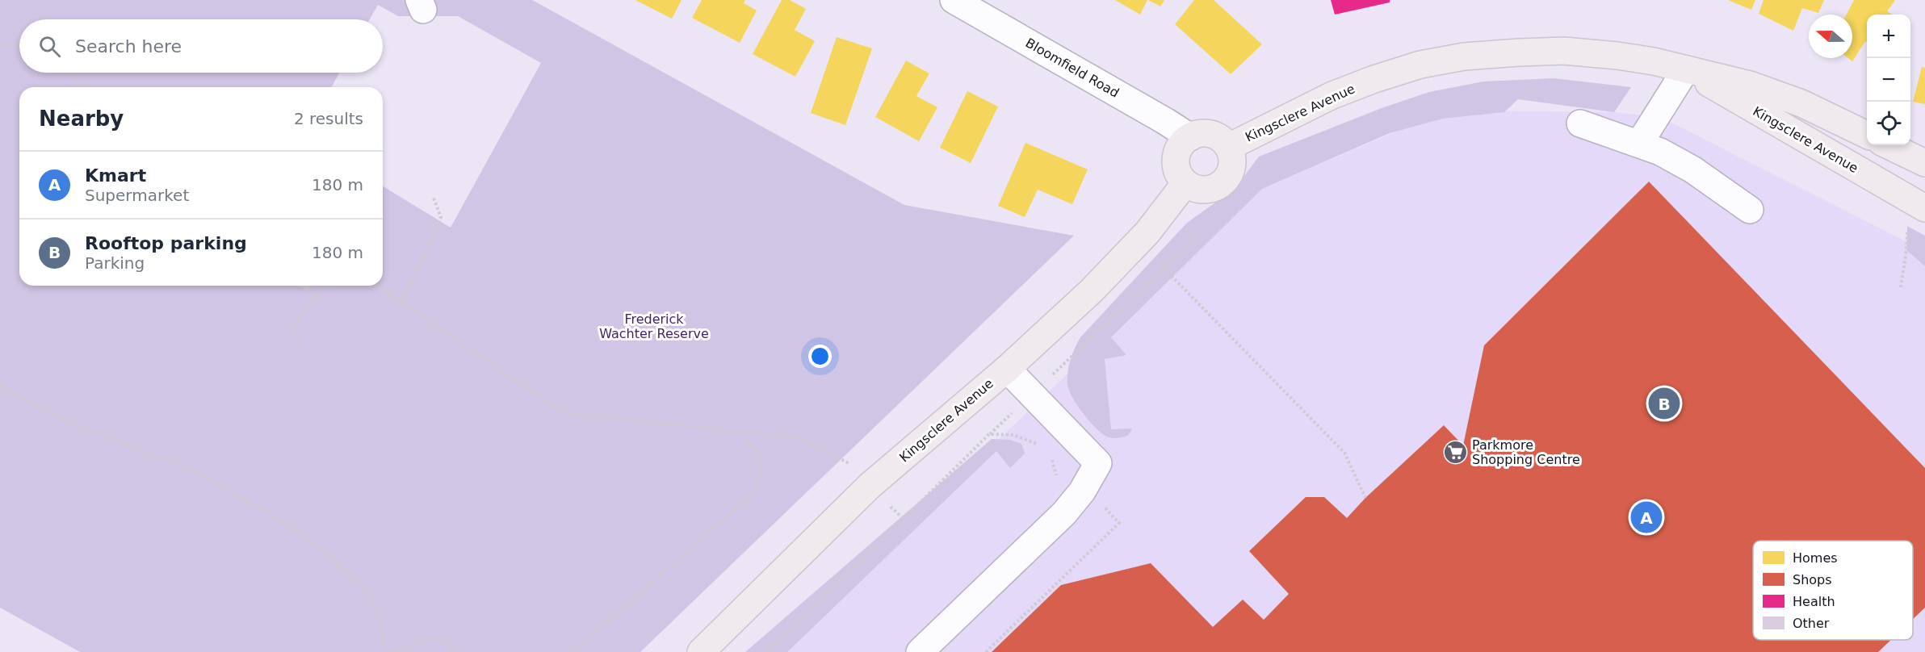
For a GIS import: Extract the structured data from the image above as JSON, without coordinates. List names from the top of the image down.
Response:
{
  "streets": {
    "main road": ["Kingsclere Avenue"],
    "street": ["Bloomfield Road"]
  },
  "crossings": [
    ["Bloomfield Road", "Kingsclere Avenue"]
  ],
  "parks": ["Frederick Wachter Reserve"],
  "places": {
    "supermarket": ["Parkmore Shopping Centre"]
  },
  "legend": [
    "Homes",
    "Shops",
    "Health",
    "Other"
  ],
  "north": "left",
  "page": {
    "map_buttons": ["+", "−"],
    "search": "Search here",
    "heading": ["Nearby", "2 results"],
    "list": [
      {
        "mark": "A",
        "name": "Kmart",
        "note": "Supermarket",
        "value": "180 m"
      },
      {
        "mark": "B",
        "name": "Rooftop parking",
        "note": "Parking",
        "value": "180 m"
      }
    ],
    "pins": ["B", "A"]
  }
}
